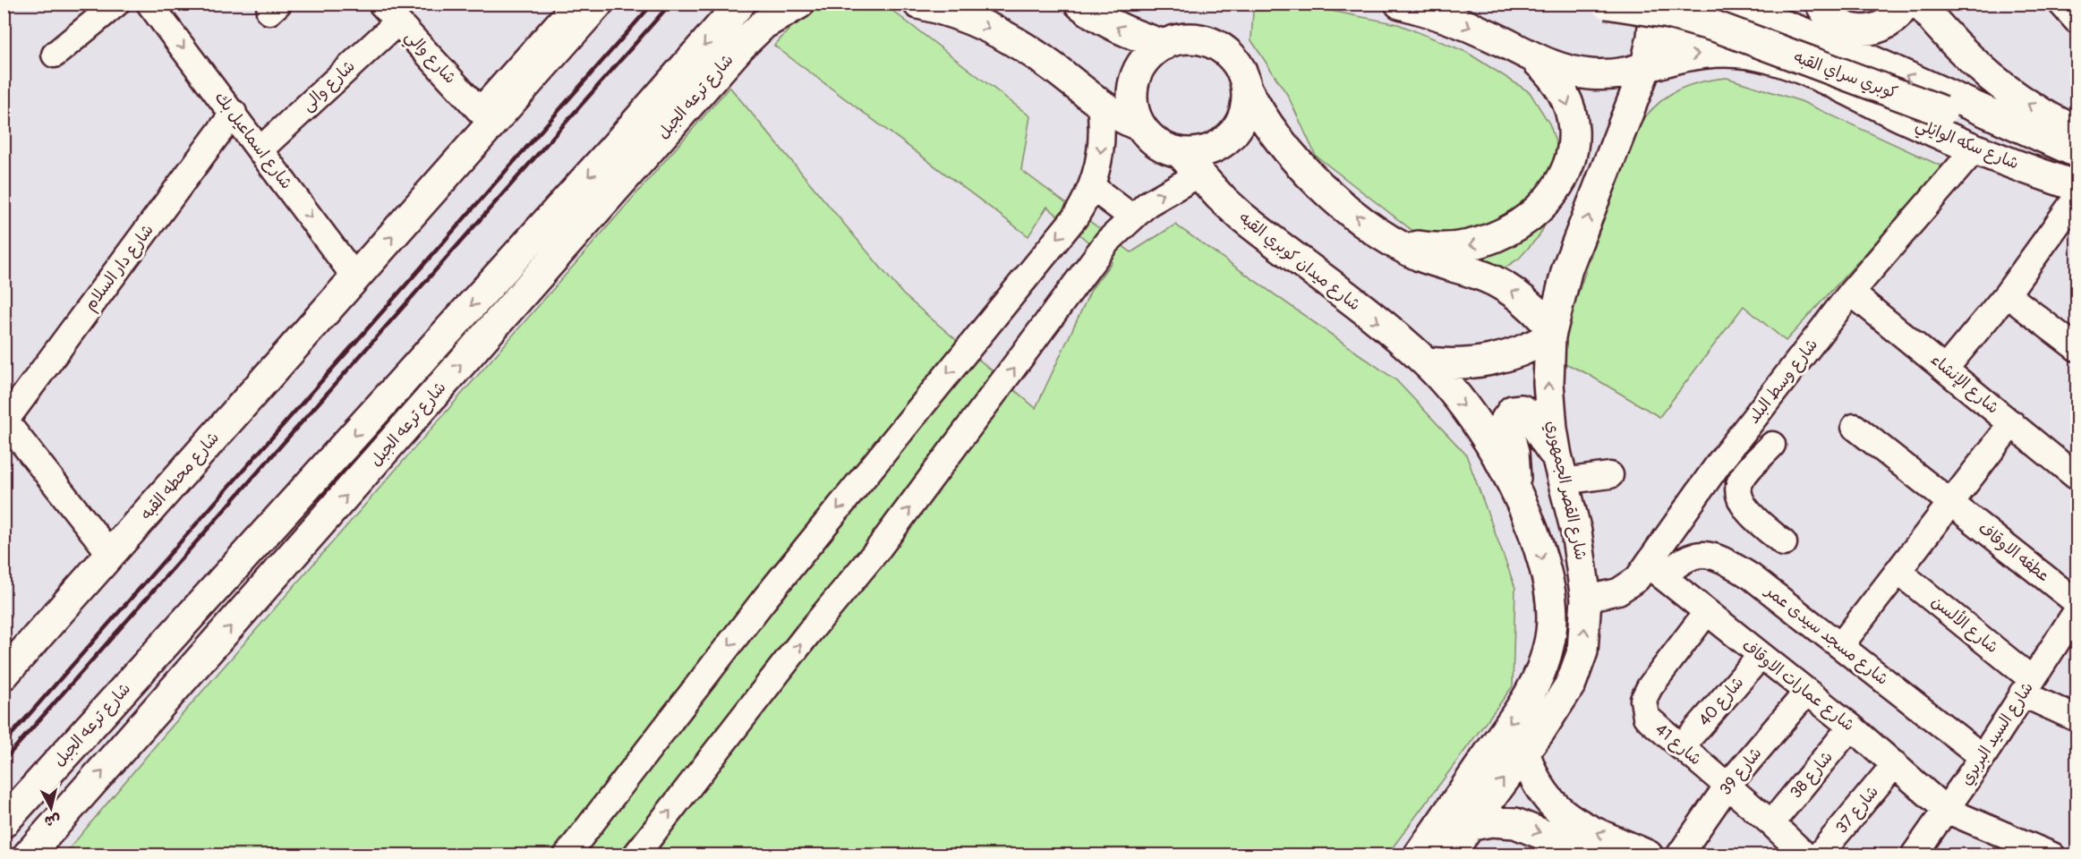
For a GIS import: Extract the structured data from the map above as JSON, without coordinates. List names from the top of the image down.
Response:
{
  "streets": {
    "main road": [
      "كوبري سراي القبه",
      "شارع ترعه الجبل",
      "شارع سكه الوايلي",
      "شارع ميدان كوبري القبه",
      "شارع محطه القبه",
      "شارع القصر الجمهوري"
    ],
    "street": [
      "شارع والي",
      "شارع والى",
      "شارع اسماعيل بك",
      "شارع دار السلام",
      "شارع وسط البلد",
      "شارع الإنشاء",
      "عطفه الاوقاف",
      "شارع الألسن",
      "شارع مسجد سيدى عمر",
      "شارع عمارات الاوقاف",
      "شارع 40",
      "شارع السيد البربري",
      "شارع 41",
      "شارع 39",
      "شارع 38",
      "شارع 37"
    ]
  },
  "crossings": [
    ["شارع والي", "شارع والى"],
    ["كوبري سراي القبه", "شارع القصر الجمهوري"],
    ["شارع والى", "شارع اسماعيل بك"],
    ["شارع اسماعيل بك", "شارع دار السلام"],
    ["شارع اسماعيل بك", "شارع محطه القبه"],
    ["شارع سكه الوايلي", "شارع وسط البلد"],
    ["شارع سكه الوايلي", "شارع القصر الجمهوري"],
    ["شارع وسط البلد", "شارع الإنشاء"],
    ["شارع وسط البلد", "شارع القصر الجمهوري"],
    ["شارع وسط البلد", "شارع مسجد سيدى عمر"],
    ["شارع وسط البلد", "شارع عمارات الاوقاف"],
    ["شارع الألسن", "شارع السيد البربري"],
    ["شارع مسجد سيدى عمر", "شارع عمارات الاوقاف"],
    ["شارع مسجد سيدى عمر", "شارع السيد البربري"],
    ["شارع عمارات الاوقاف", "شارع 40"],
    ["شارع عمارات الاوقاف", "شارع السيد البربري"],
    ["شارع عمارات الاوقاف", "شارع 41"],
    ["شارع عمارات الاوقاف", "شارع 39"],
    ["شارع عمارات الاوقاف", "شارع 38"],
    ["شارع عمارات الاوقاف", "شارع 37"],
    ["شارع 40", "شارع 41"],
    ["شارع 41", "شارع 39"],
    ["شارع 41", "شارع 38"]
  ],
  "one_way": ["شارع اسماعيل بك", "شارع محطه القبه"],
  "north": "bottom"
}
